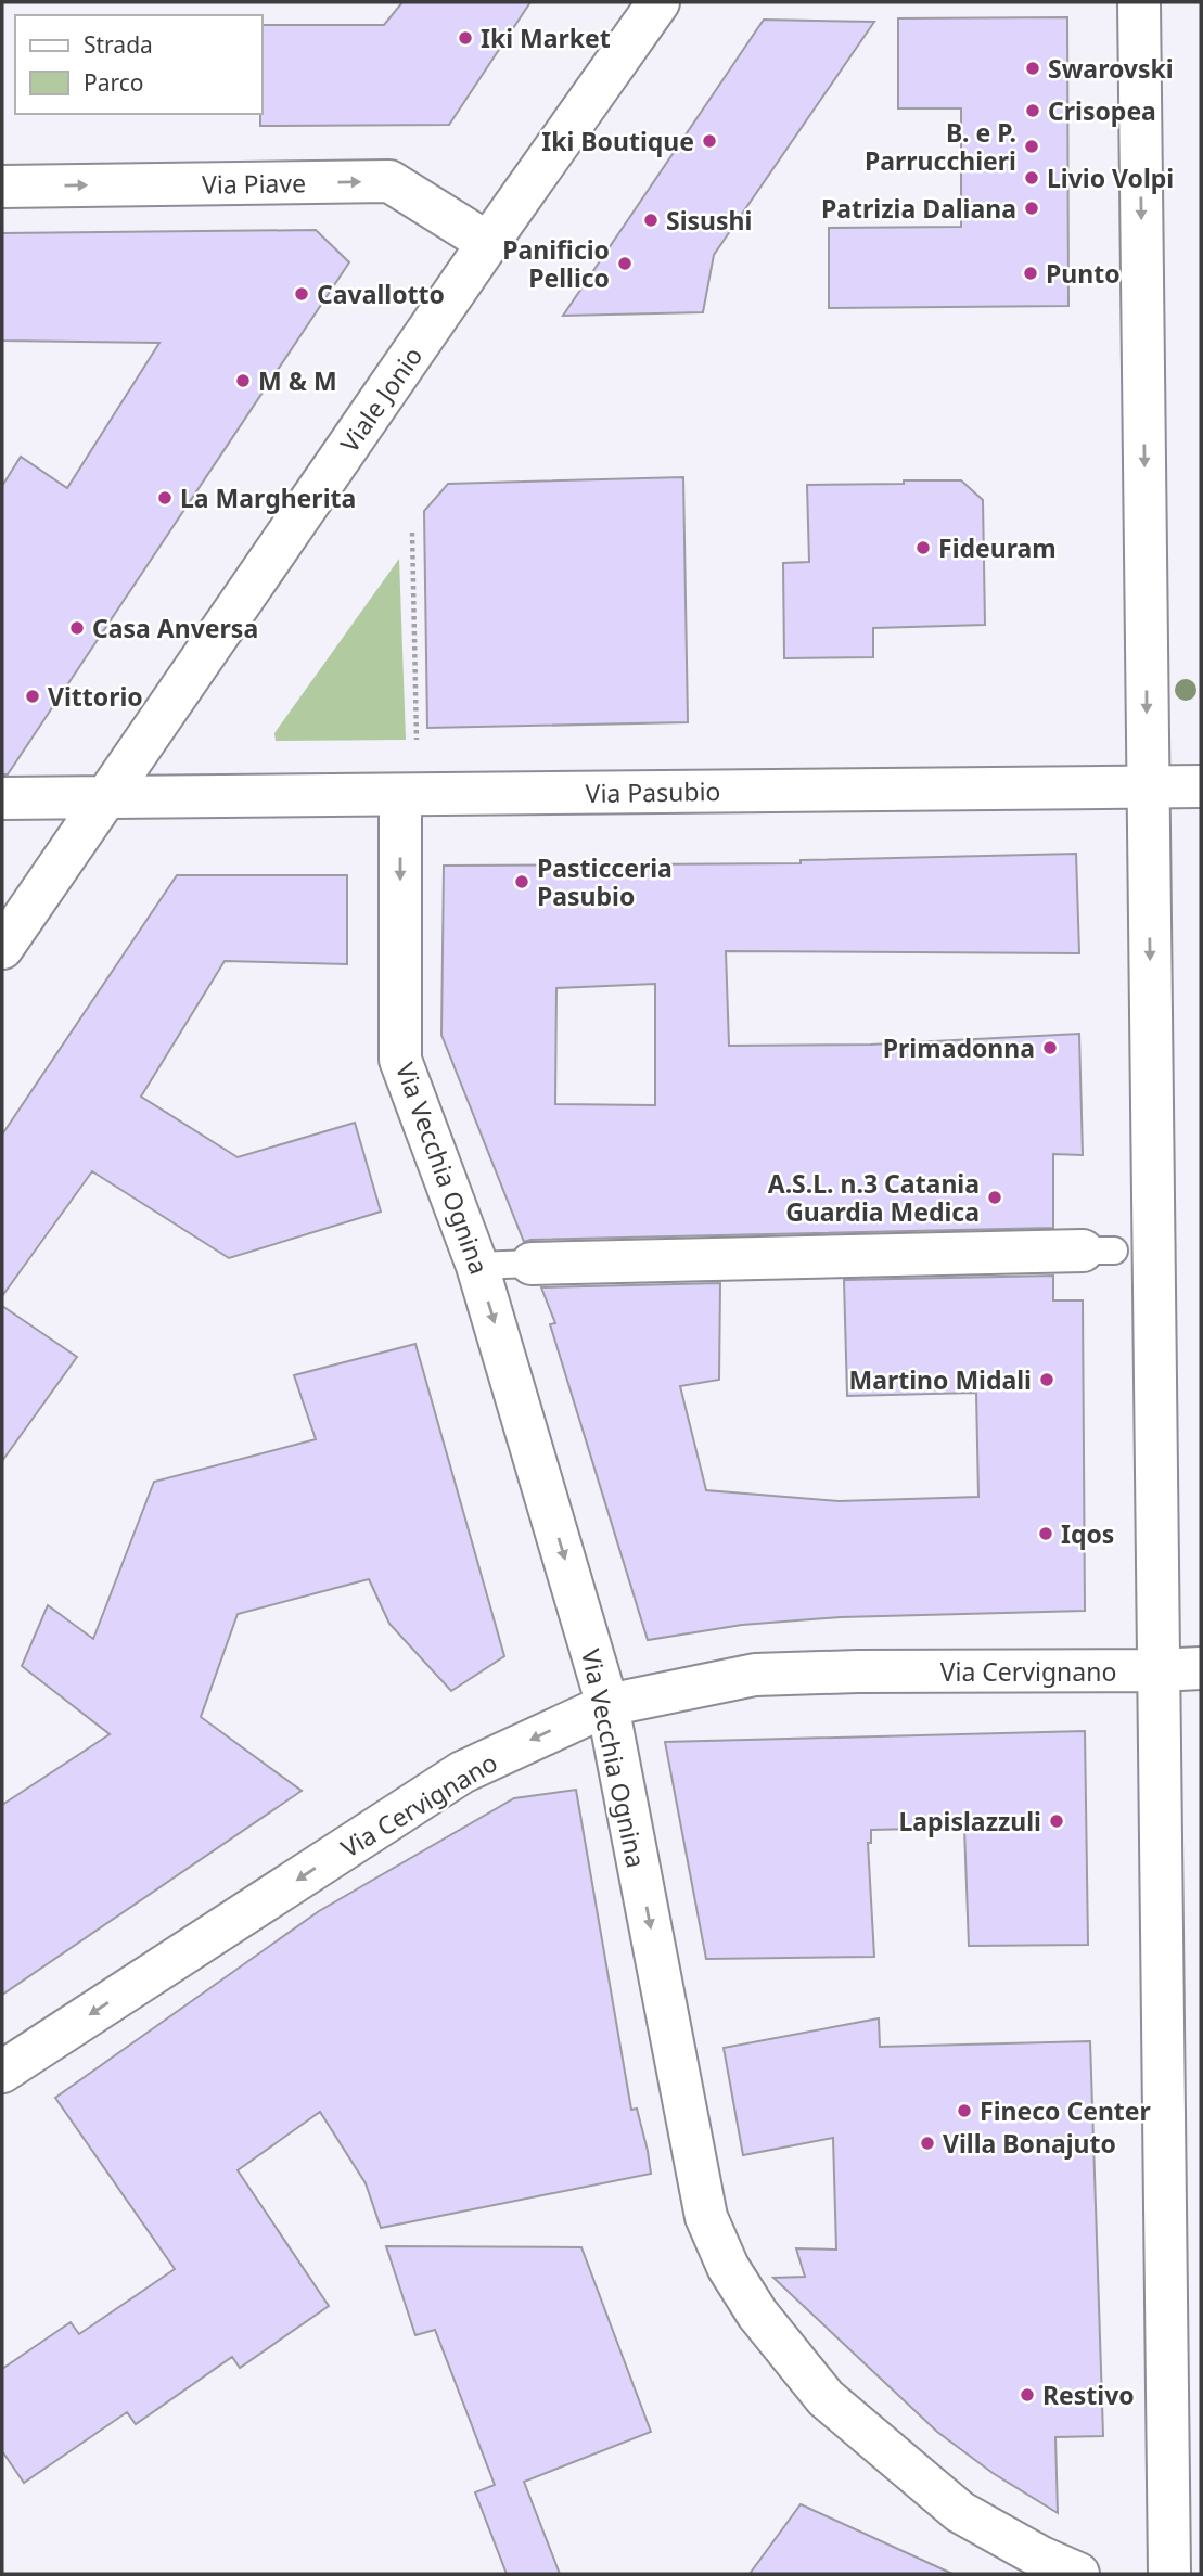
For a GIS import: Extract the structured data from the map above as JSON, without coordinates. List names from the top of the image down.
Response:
{
  "streets": {
    "street": [
      "Via Piave",
      "Viale Jonio",
      "Via Pasubio",
      "Via Vecchia Ognina",
      "Via Cervignano"
    ]
  },
  "crossings": [
    ["Via Piave", "Viale Jonio"],
    ["Viale Jonio", "Via Pasubio"],
    ["Via Pasubio", "Via Vecchia Ognina"],
    ["Via Vecchia Ognina", "Via Cervignano"]
  ],
  "one_way": ["Via Piave", "Via Vecchia Ognina", "Via Cervignano"],
  "places": [
    "Iki Market",
    "Swarovski",
    "Crisopea",
    "Iki Boutique",
    "B. e P. Parrucchieri",
    "Livio Volpi",
    "Patrizia Daliana",
    "Sisushi",
    "Panificio Pellico",
    "Punto",
    "Cavallotto",
    "M & M",
    "La Margherita",
    "Fideuram",
    "Casa Anversa",
    "Vittorio",
    "Pasticceria Pasubio",
    "Primadonna",
    "A.S.L. n.3 Catania Guardia Medica",
    "Martino Midali",
    "Iqos",
    "Lapislazzuli",
    "Fineco Center",
    "Villa Bonajuto",
    "Restivo"
  ],
  "legend": ["Strada", "Parco"]
}
